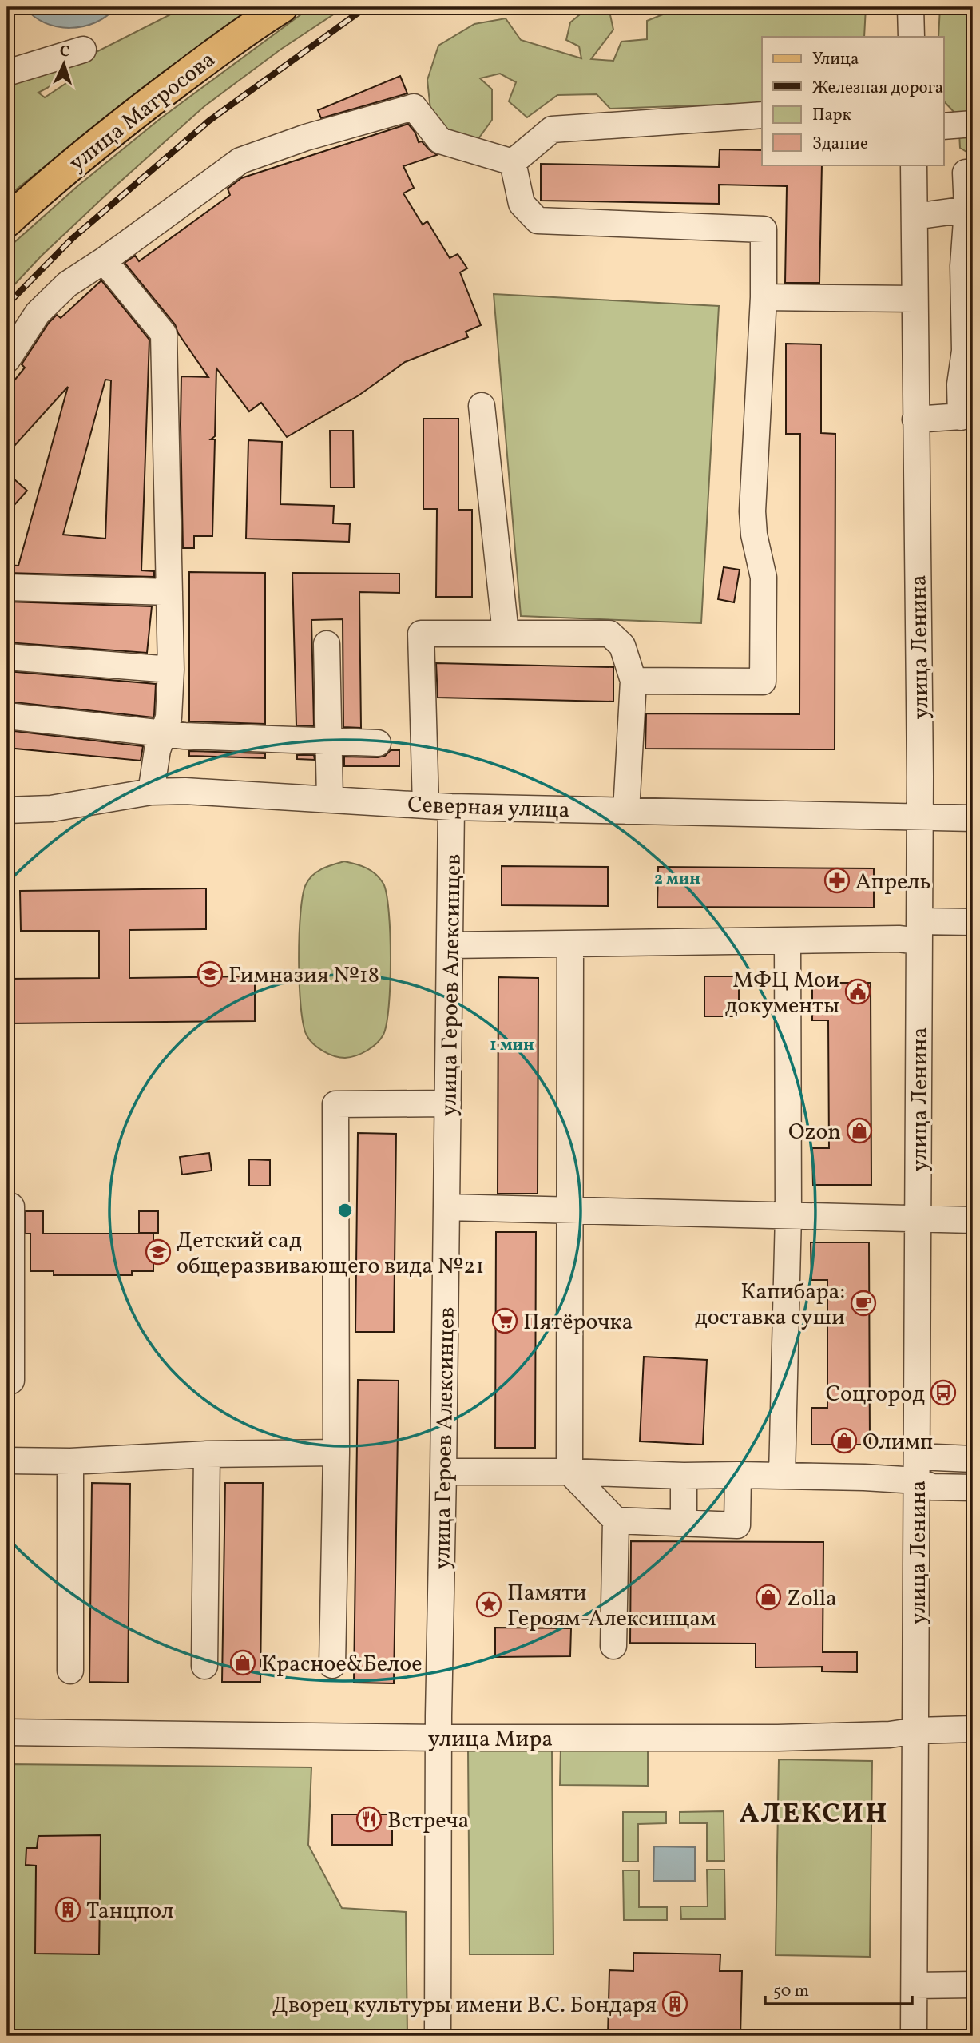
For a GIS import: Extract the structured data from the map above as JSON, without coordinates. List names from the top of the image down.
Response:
{
  "streets": {
    "main road": ["улица Матросова"],
    "street": [
      "улица Ленина",
      "Северная улица",
      "улица Героев Алексинцев",
      "улица Мира"
    ]
  },
  "crossings": [
    ["улица Ленина", "Северная улица"],
    ["улица Ленина", "улица Мира"],
    ["Северная улица", "улица Героев Алексинцев"],
    ["улица Героев Алексинцев", "улица Мира"]
  ],
  "districts": ["АЛЕКСИН"],
  "places": {
    "pharmacy": ["Апрель"],
    "school or university": ["Гимназия №18", "Детский сад общеразвивающего вида №21"],
    "public building": ["МФЦ Мои документы"],
    "shop": [
      "Ozon",
      "Олимп",
      "Zolla",
      "Красное&Белое"
    ],
    "cafe": ["Капибара: доставка суши"],
    "supermarket": ["Пятёрочка"],
    "bus stop": ["Соцгород"],
    "place": ["Памяти Героям-Алексинцам"],
    "restaurant": ["Встреча"],
    "building": ["Танцпол", "Дворец культуры имени В.С. Бондаря"]
  },
  "legend": [
    "Улица",
    "Железная дорога",
    "Парк",
    "Здание"
  ],
  "scale_bar": "50 m",
  "north": "top",
  "rings": ["2 мин", "1 мин"]
}
